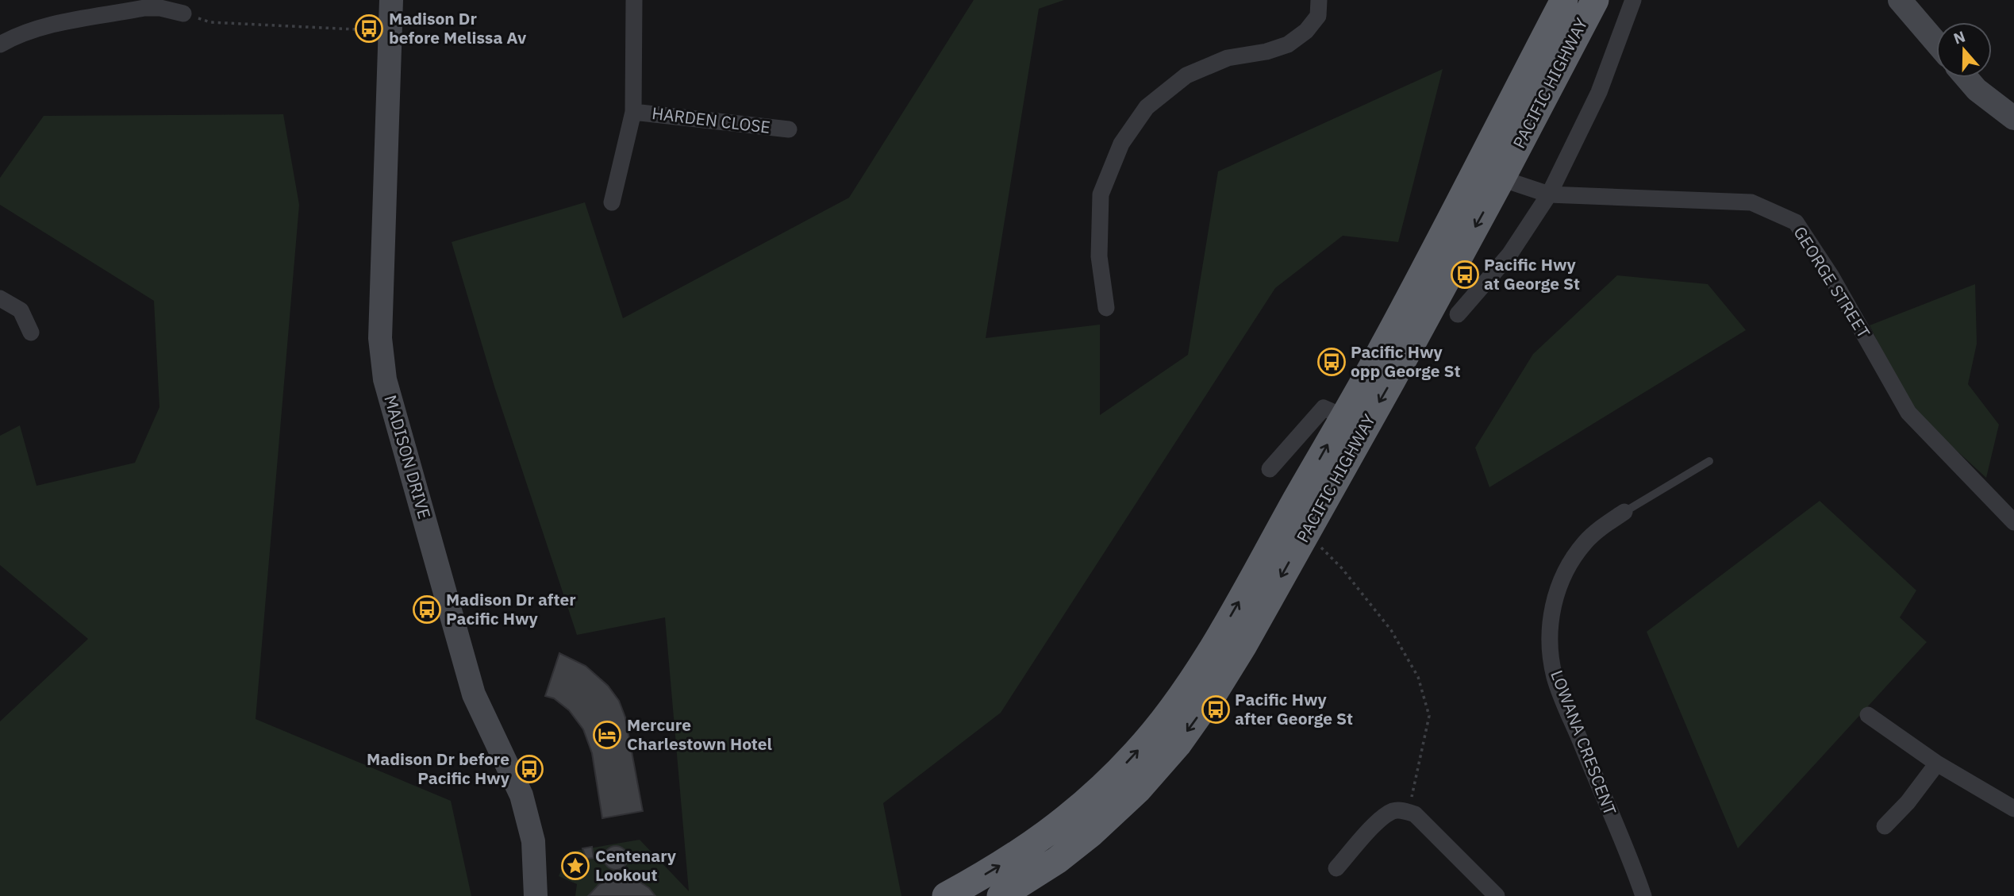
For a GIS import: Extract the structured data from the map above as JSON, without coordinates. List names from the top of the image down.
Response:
{
  "streets": {
    "highway": ["PACIFIC HIGHWAY"],
    "main road": ["MADISON DRIVE"],
    "street": ["HARDEN CLOSE", "GEORGE STREET", "LOWANA CRESCENT"]
  },
  "crossings": [
    ["PACIFIC HIGHWAY", "GEORGE STREET"]
  ],
  "places": {
    "bus stop": [
      "Madison Dr before Melissa Av",
      "Pacific Hwy at George St",
      "Pacific Hwy opp George St",
      "Madison Dr after Pacific Hwy",
      "Pacific Hwy after George St",
      "Madison Dr before Pacific Hwy"
    ],
    "hotel": ["Mercure Charlestown Hotel"],
    "place": ["Centenary Lookout"]
  },
  "north": "top"
}
